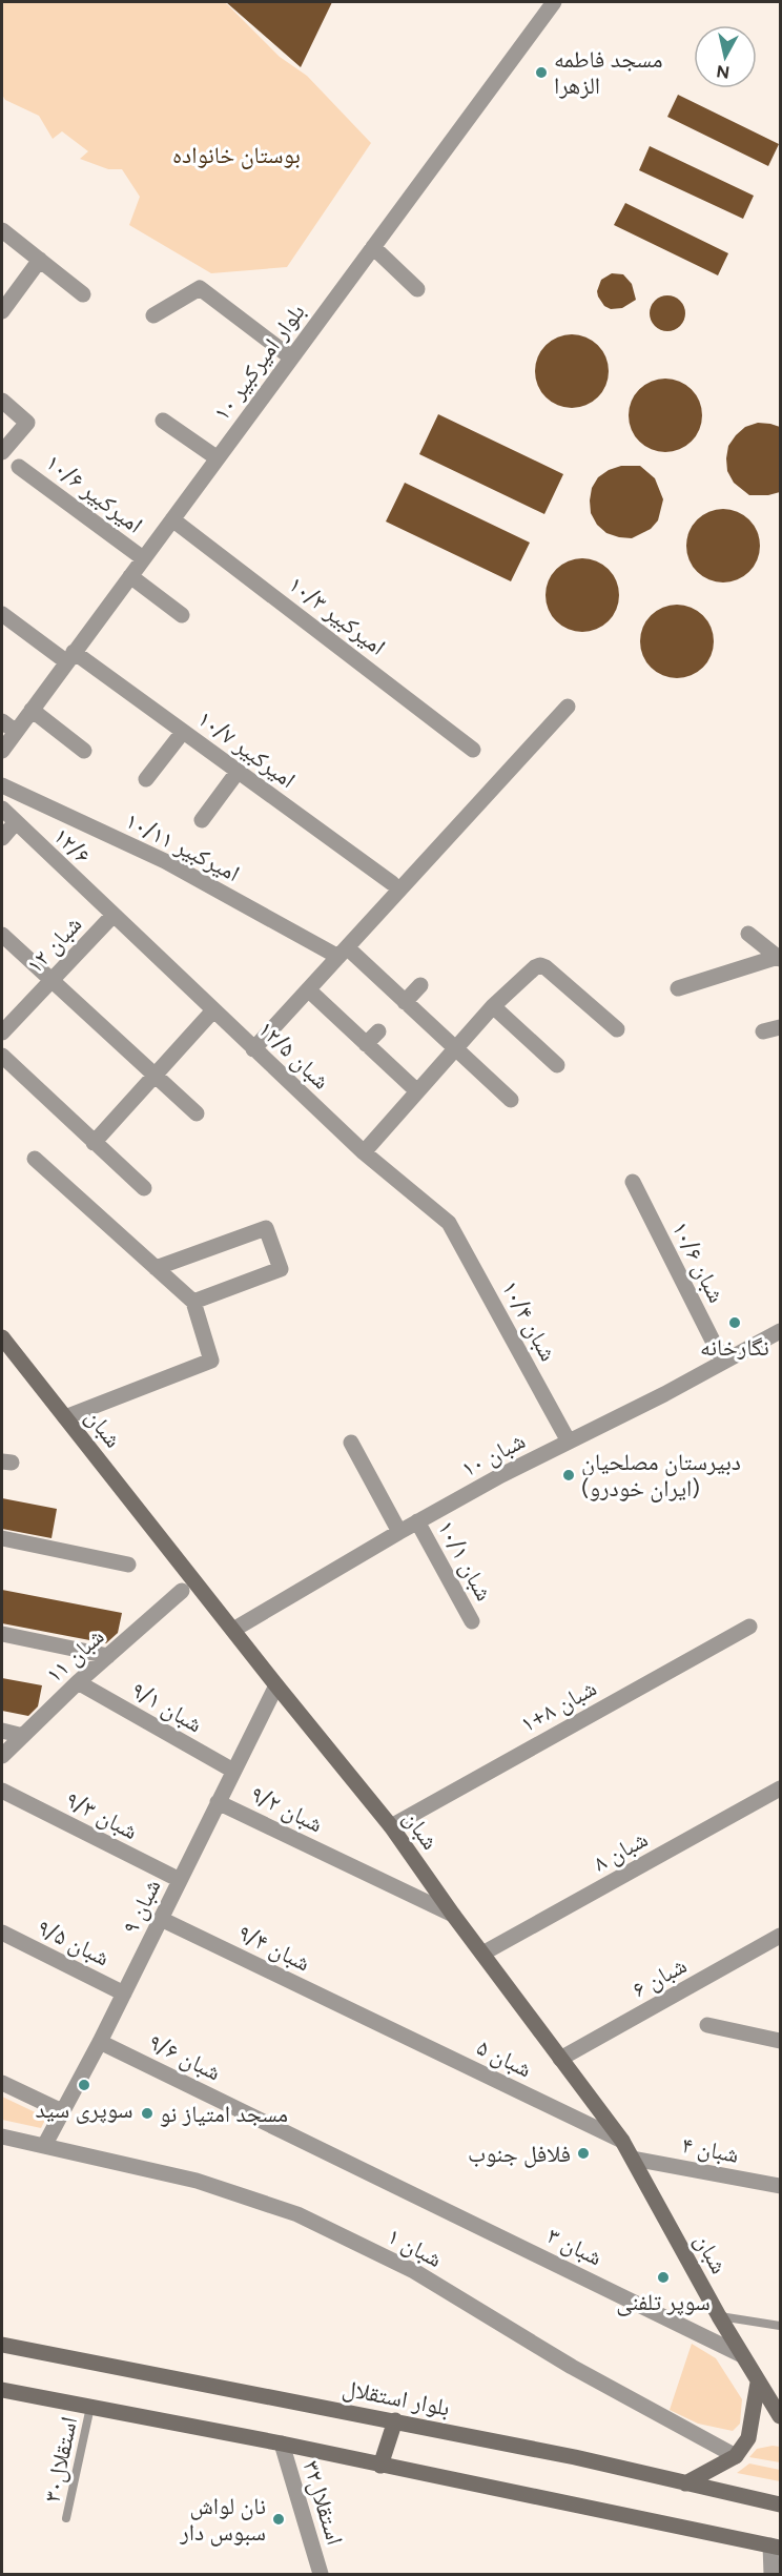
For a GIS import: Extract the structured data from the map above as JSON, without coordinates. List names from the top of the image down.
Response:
{
  "streets": {
    "main road": ["شبان", "بلوار استقلال"],
    "street": [
      "۱۰ بلوار امیرکبیر",
      "۱۰/۶ امیرکبیر",
      "۱۰/۳ امیرکبیر",
      "۱۰/۷ امیرکبیر",
      "۱۲/۶",
      "۱۰/۱۱ امیرکبیر",
      "۱۲ شبان",
      "۱۲/۵ شبان",
      "۱۰/۶ شبان",
      "۱۰/۴ شبان",
      "۱۰ شبان",
      "۱۰/۱ شبان",
      "۱۱ شبان",
      "۱+۸ شبان",
      "۹/۱ شبان",
      "۹/۲ شبان",
      "۹/۳ شبان",
      "۸ شبان",
      "۹ شبان",
      "۹/۵ شبان",
      "۹/۴ شبان",
      "۶ شبان",
      "۹/۶ شبان",
      "۵ شبان",
      "۴ شبان",
      "۳ شبان",
      "۱ شبان",
      "استقلال۳۲"
    ],
    "lane": ["استقلال۳۰"]
  },
  "crossings": [
    ["۱۰ بلوار امیرکبیر", "۱۰/۶ امیرکبیر"],
    ["۱۰ بلوار امیرکبیر", "۱۰/۳ امیرکبیر"],
    ["۱۰ بلوار امیرکبیر", "۱۰/۷ امیرکبیر"],
    ["۱۲/۶", "۱۲ شبان"],
    ["۱۲/۶", "۱۲/۵ شبان"],
    ["۱۲ شبان", "۱۲/۵ شبان"],
    ["۱۲/۵ شبان", "۱۰/۴ شبان"],
    ["۱۰/۶ شبان", "۱۰ شبان"],
    ["۱۰/۴ شبان", "۱۰ شبان"],
    ["شبان", "۱۰ شبان"],
    ["شبان", "۱+۸ شبان"],
    ["شبان", "۹/۲ شبان"],
    ["شبان", "۸ شبان"],
    ["شبان", "۹ شبان"],
    ["شبان", "۶ شبان"],
    ["شبان", "۵ شبان"],
    ["شبان", "۴ شبان"],
    ["شبان", "۳ شبان"],
    ["۱۰ شبان", "۱۰/۱ شبان"],
    ["۱۱ شبان", "۹/۱ شبان"],
    ["۹/۱ شبان", "۹ شبان"],
    ["۹/۲ شبان", "۹ شبان"],
    ["۹/۳ شبان", "۹ شبان"],
    ["۹ شبان", "۹/۵ شبان"],
    ["۹ شبان", "۹/۴ شبان"],
    ["۹ شبان", "۹/۶ شبان"],
    ["۹ شبان", "۱ شبان"],
    ["۹/۴ شبان", "۵ شبان"],
    ["۹/۶ شبان", "۳ شبان"]
  ],
  "parks": ["بوستان خانواده"],
  "places": [
    "مسجد فاطمه الزهرا",
    "نگارخانه",
    "دبیرستان مصلحیان (ایران خودرو)",
    "سوپری سید",
    "مسجد امتیاز نو",
    "فلافل جنوب",
    "سوپر تلفنی",
    "نان لواش سبوس دار"
  ],
  "north": "bottom"
}
